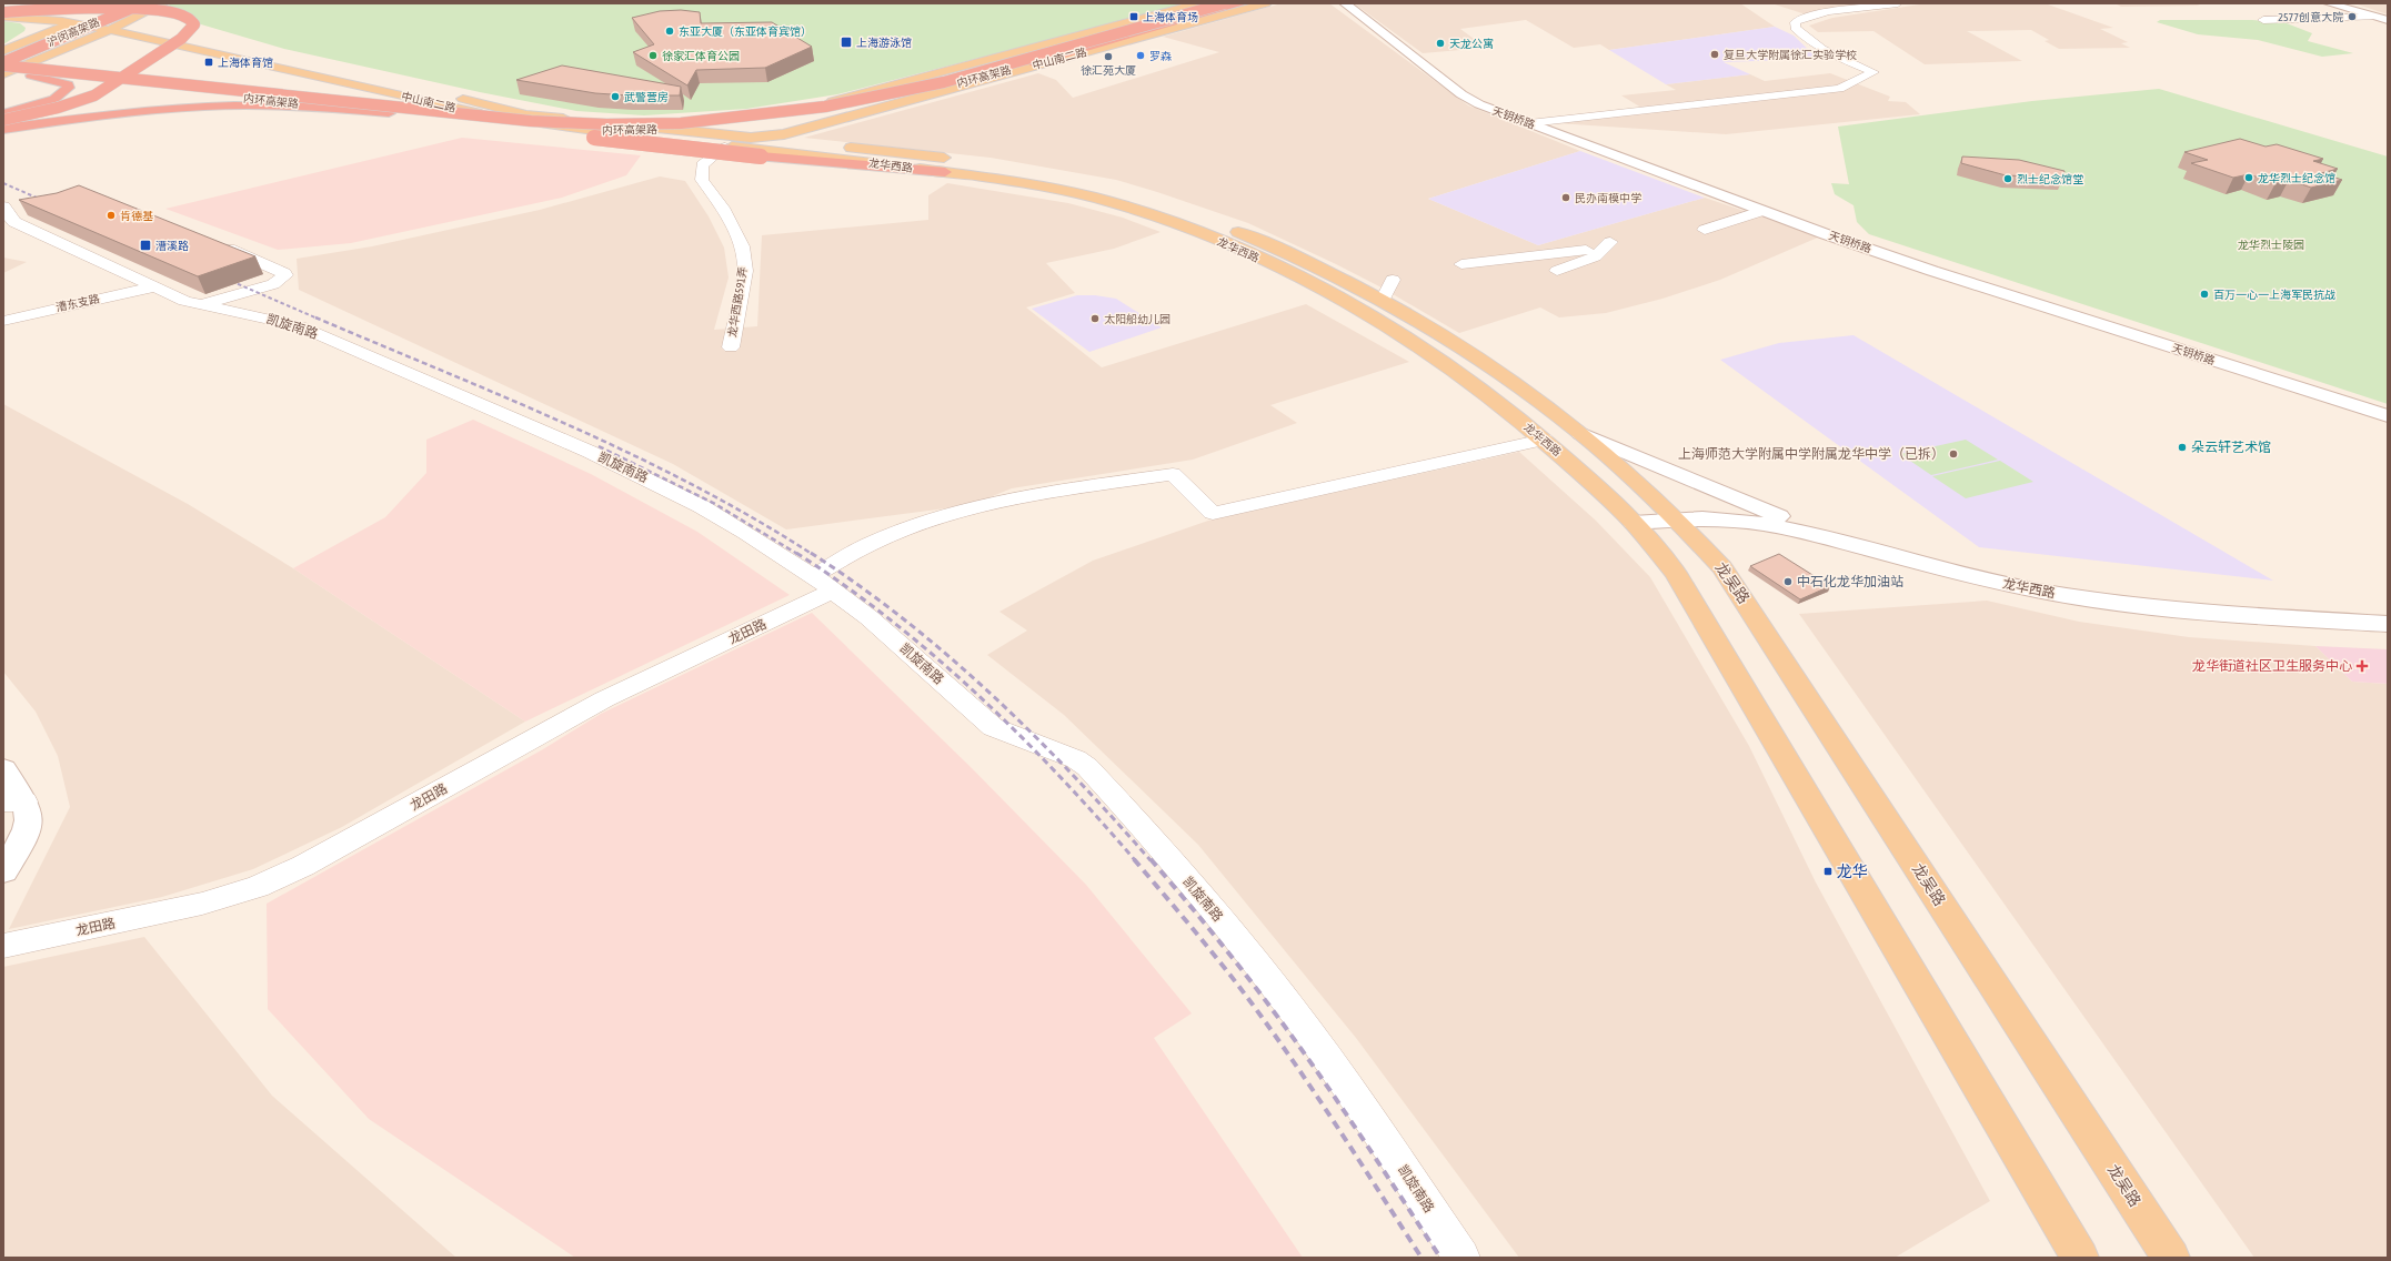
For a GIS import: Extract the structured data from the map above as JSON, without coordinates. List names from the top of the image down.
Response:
{
  "streets": {
    "highway": ["沪闵高架路", "内环高架路"],
    "main road": ["中山南二路", "龙华西路", "龙吴路"],
    "street": [
      "天钥桥路",
      "龙华西路591弄",
      "漕东支路",
      "凯旋南路",
      "龙田路"
    ]
  },
  "crossings": [
    ["中山南二路", "龙华西路"],
    ["中山南二路", "龙华西路591弄"],
    ["龙华西路", "龙华西路591弄"],
    ["龙华西路", "龙吴路"],
    ["龙华西路", "龙田路"],
    ["漕东支路", "凯旋南路"],
    ["凯旋南路", "龙田路"]
  ],
  "parks": ["龙华烈士陵园"],
  "places": {
    "transit": [
      "上海体育场",
      "上海游泳馆",
      "上海体育馆",
      "漕溪路",
      "龙华"
    ],
    "other": [
      "2577创意大院",
      "东亚大厦（东亚体育宾馆）",
      "天龙公寓",
      "复旦大学附属徐汇实验学校",
      "徐家汇体育公园",
      "罗森",
      "徐汇苑大厦",
      "武警营房",
      "龙华烈士纪念馆",
      "烈士纪念馆堂",
      "民办南模中学",
      "肯德基",
      "百万一心一上海军民抗战",
      "太阳船幼儿园",
      "朵云轩艺术馆",
      "上海师范大学附属中学附属龙华中学（已拆）",
      "中石化龙华加油站"
    ],
    "health": ["龙华街道社区卫生服务中心"]
  }
}
